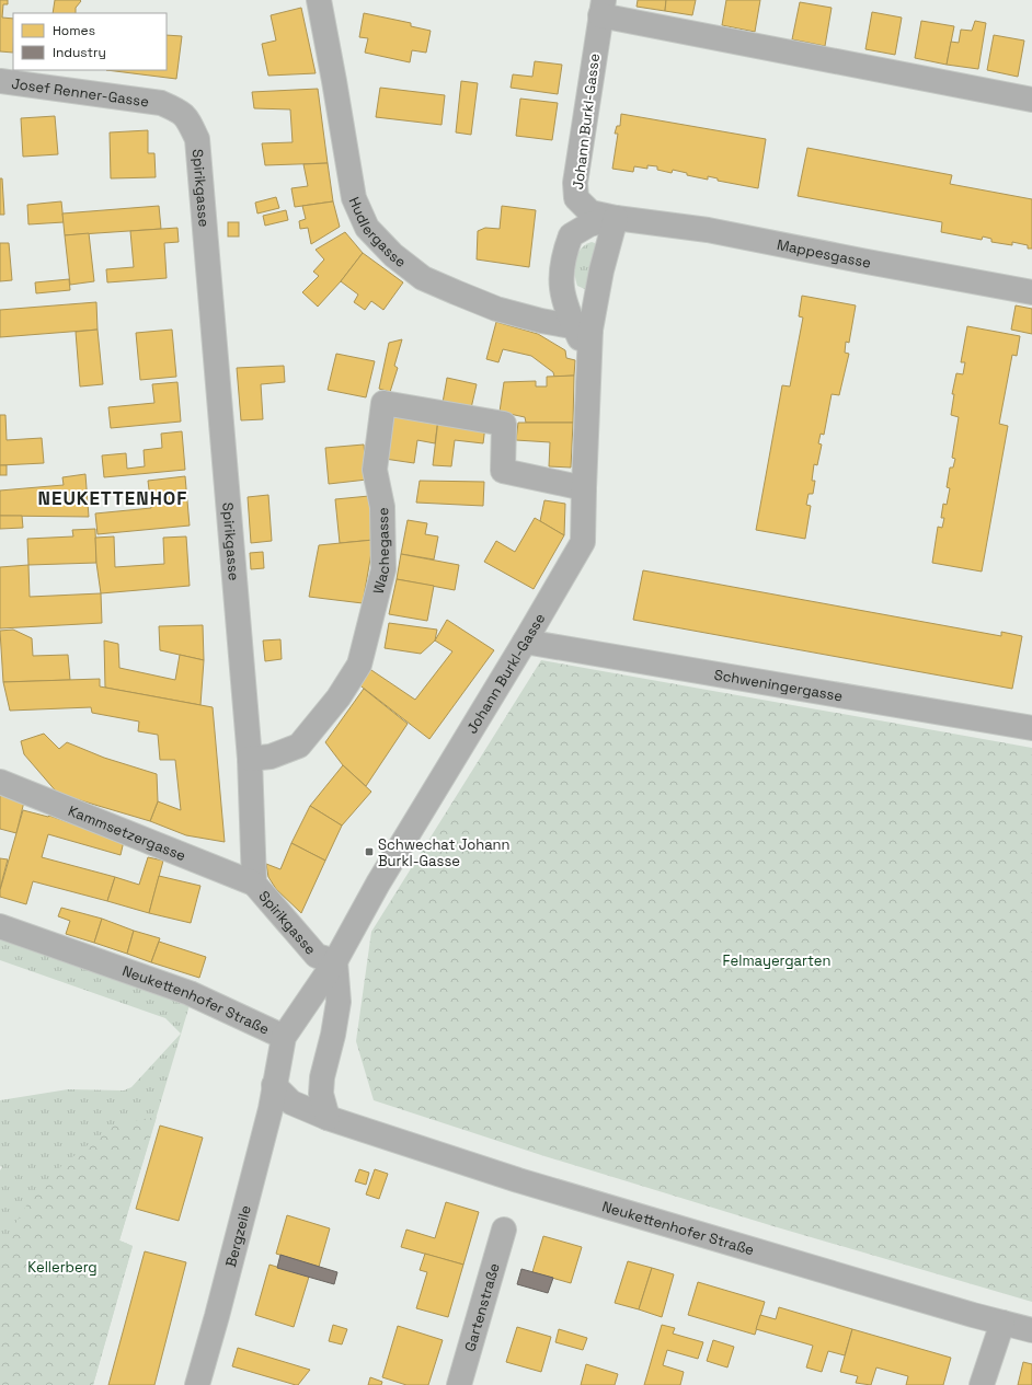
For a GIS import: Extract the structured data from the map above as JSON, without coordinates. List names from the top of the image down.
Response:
{
  "streets": {
    "street": [
      "Josef Renner-Gasse",
      "Johann Burkl-Gasse",
      "Spirikgasse",
      "Hudlergasse",
      "Mappesgasse",
      "Wachegasse",
      "Schweningergasse",
      "Kammsetzergasse",
      "Neukettenhofer Straße",
      "Bergzeile",
      "Gartenstraße"
    ]
  },
  "crossings": [
    ["Josef Renner-Gasse", "Spirikgasse"],
    ["Johann Burkl-Gasse", "Spirikgasse"],
    ["Johann Burkl-Gasse", "Hudlergasse"],
    ["Johann Burkl-Gasse", "Mappesgasse"],
    ["Johann Burkl-Gasse", "Wachegasse"],
    ["Johann Burkl-Gasse", "Schweningergasse"],
    ["Johann Burkl-Gasse", "Neukettenhofer Straße"],
    ["Spirikgasse", "Wachegasse"],
    ["Spirikgasse", "Kammsetzergasse"],
    ["Neukettenhofer Straße", "Bergzeile"]
  ],
  "districts": ["NEUKETTENHOF"],
  "parks": ["Felmayergarten", "Kellerberg"],
  "places": {
    "transit": ["Schwechat Johann Burkl-Gasse"]
  },
  "legend": ["Homes", "Industry"]
}
